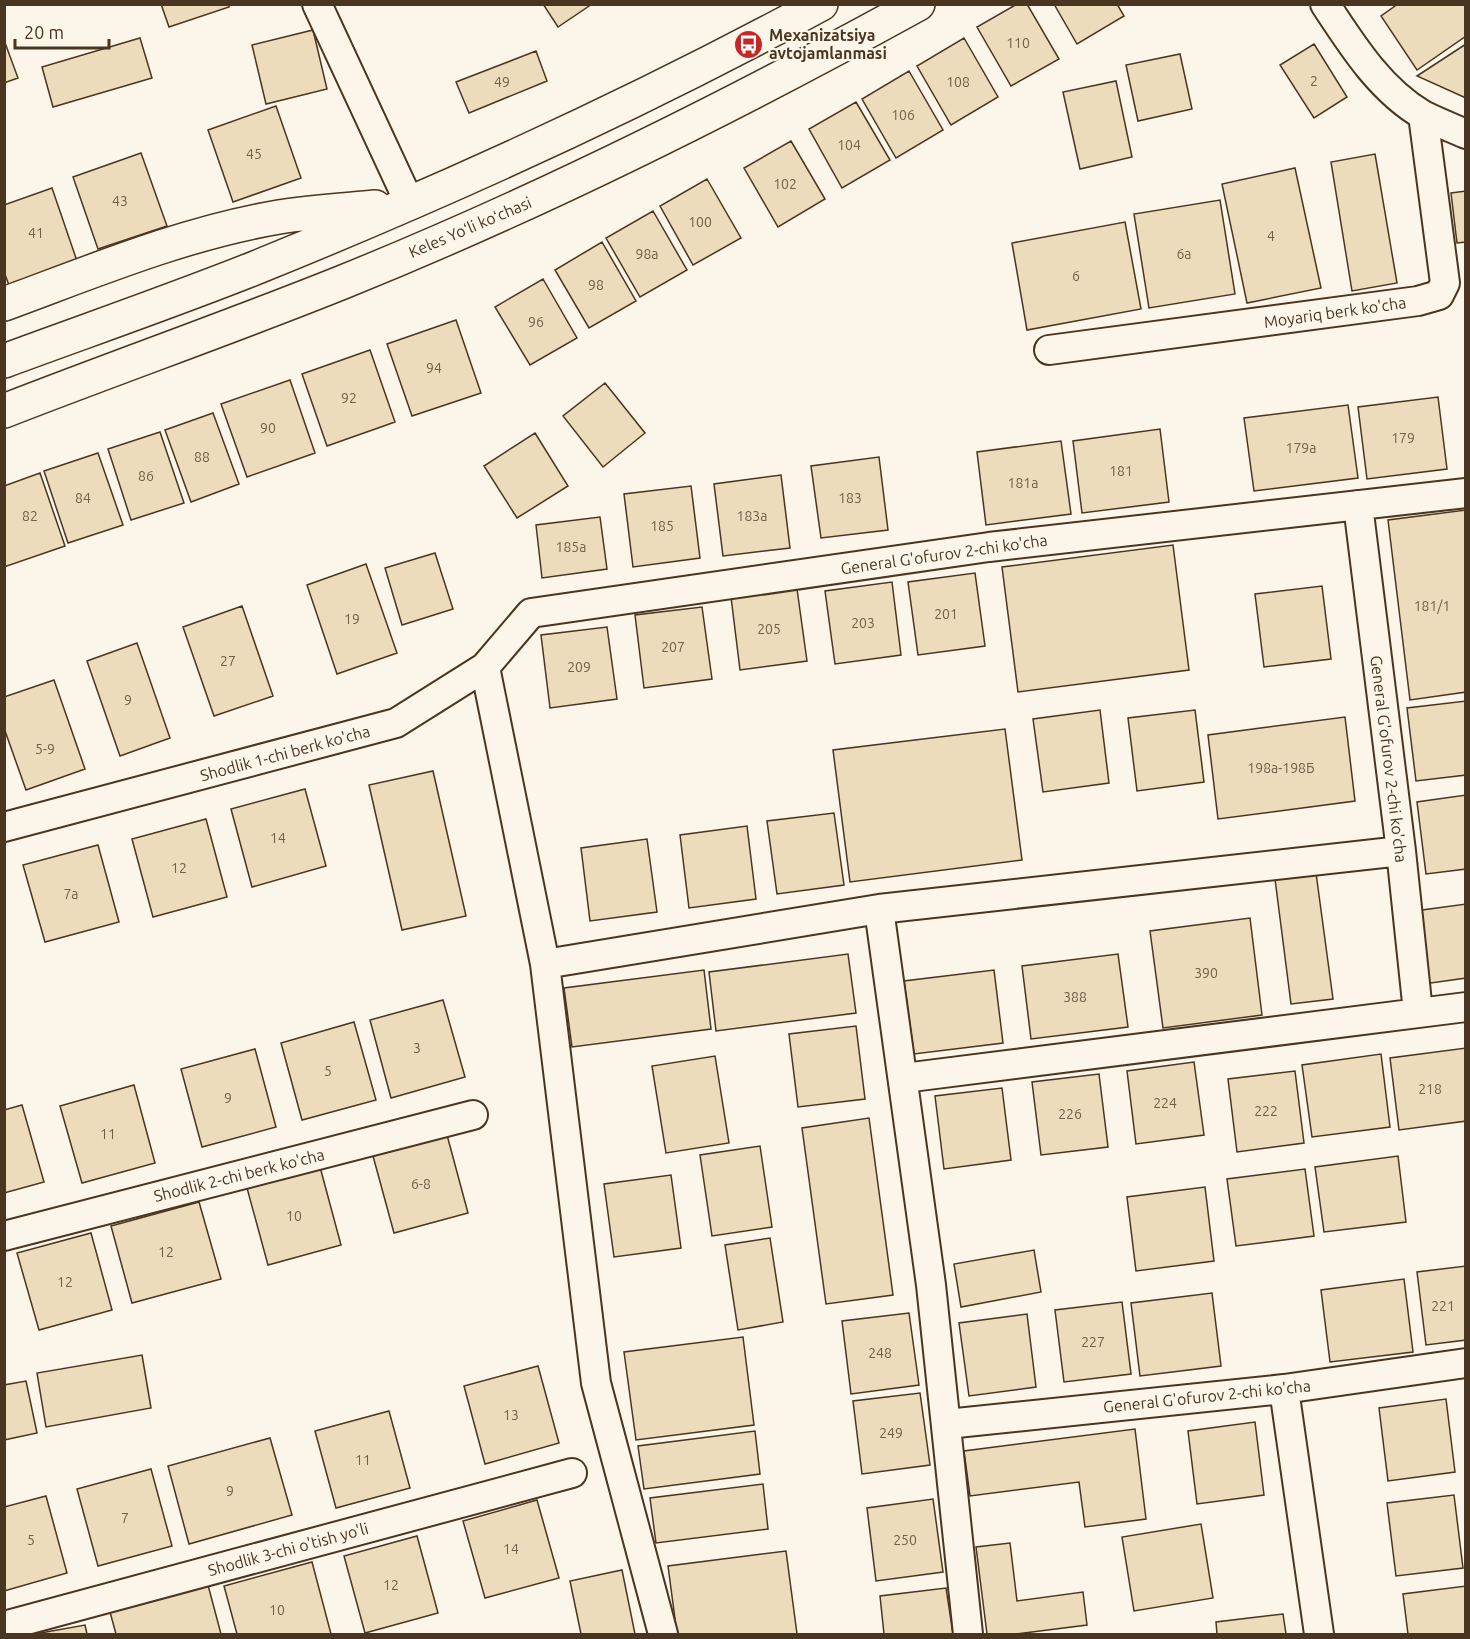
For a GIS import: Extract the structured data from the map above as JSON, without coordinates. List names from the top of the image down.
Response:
{
  "streets": {
    "main road": ["Keles Yoʻli koʻchasi"],
    "street": [
      "Moyariq berk ko'cha",
      "General G'ofurov 2-chi ko'cha",
      "Shodlik 1-chi berk ko'cha",
      "Shodlik 2-chi berk ko'cha",
      "Shodlik 3-chi o'tish yo'li"
    ]
  },
  "crossings": [
    ["General G'ofurov 2-chi ko'cha", "Shodlik 1-chi berk ko'cha"]
  ],
  "places": {
    "bus stop": ["Mexanizatsiya avtojamlanmasi"]
  },
  "house_numbers": [
    "110",
    "2",
    "49",
    "108",
    "106",
    "104",
    "45",
    "102",
    "43",
    "100",
    "41",
    "4",
    "98а",
    "6a",
    "6",
    "98",
    "96",
    "94",
    "92",
    "90",
    "179",
    "179a",
    "88",
    "181",
    "86",
    "181a",
    "84",
    "183",
    "82",
    "183a",
    "185",
    "185a",
    "181/1",
    "201",
    "19",
    "203",
    "205",
    "207",
    "27",
    "209",
    "9",
    "5-9",
    "198а-198Б",
    "14",
    "12",
    "7a",
    "390",
    "388",
    "3",
    "5",
    "218",
    "9",
    "224",
    "222",
    "226",
    "11",
    "6-8",
    "10",
    "12",
    "12",
    "221",
    "227",
    "248",
    "13",
    "249",
    "11",
    "9",
    "7",
    "5",
    "250",
    "14",
    "12",
    "10"
  ],
  "scale_bar": "20 m"
}
